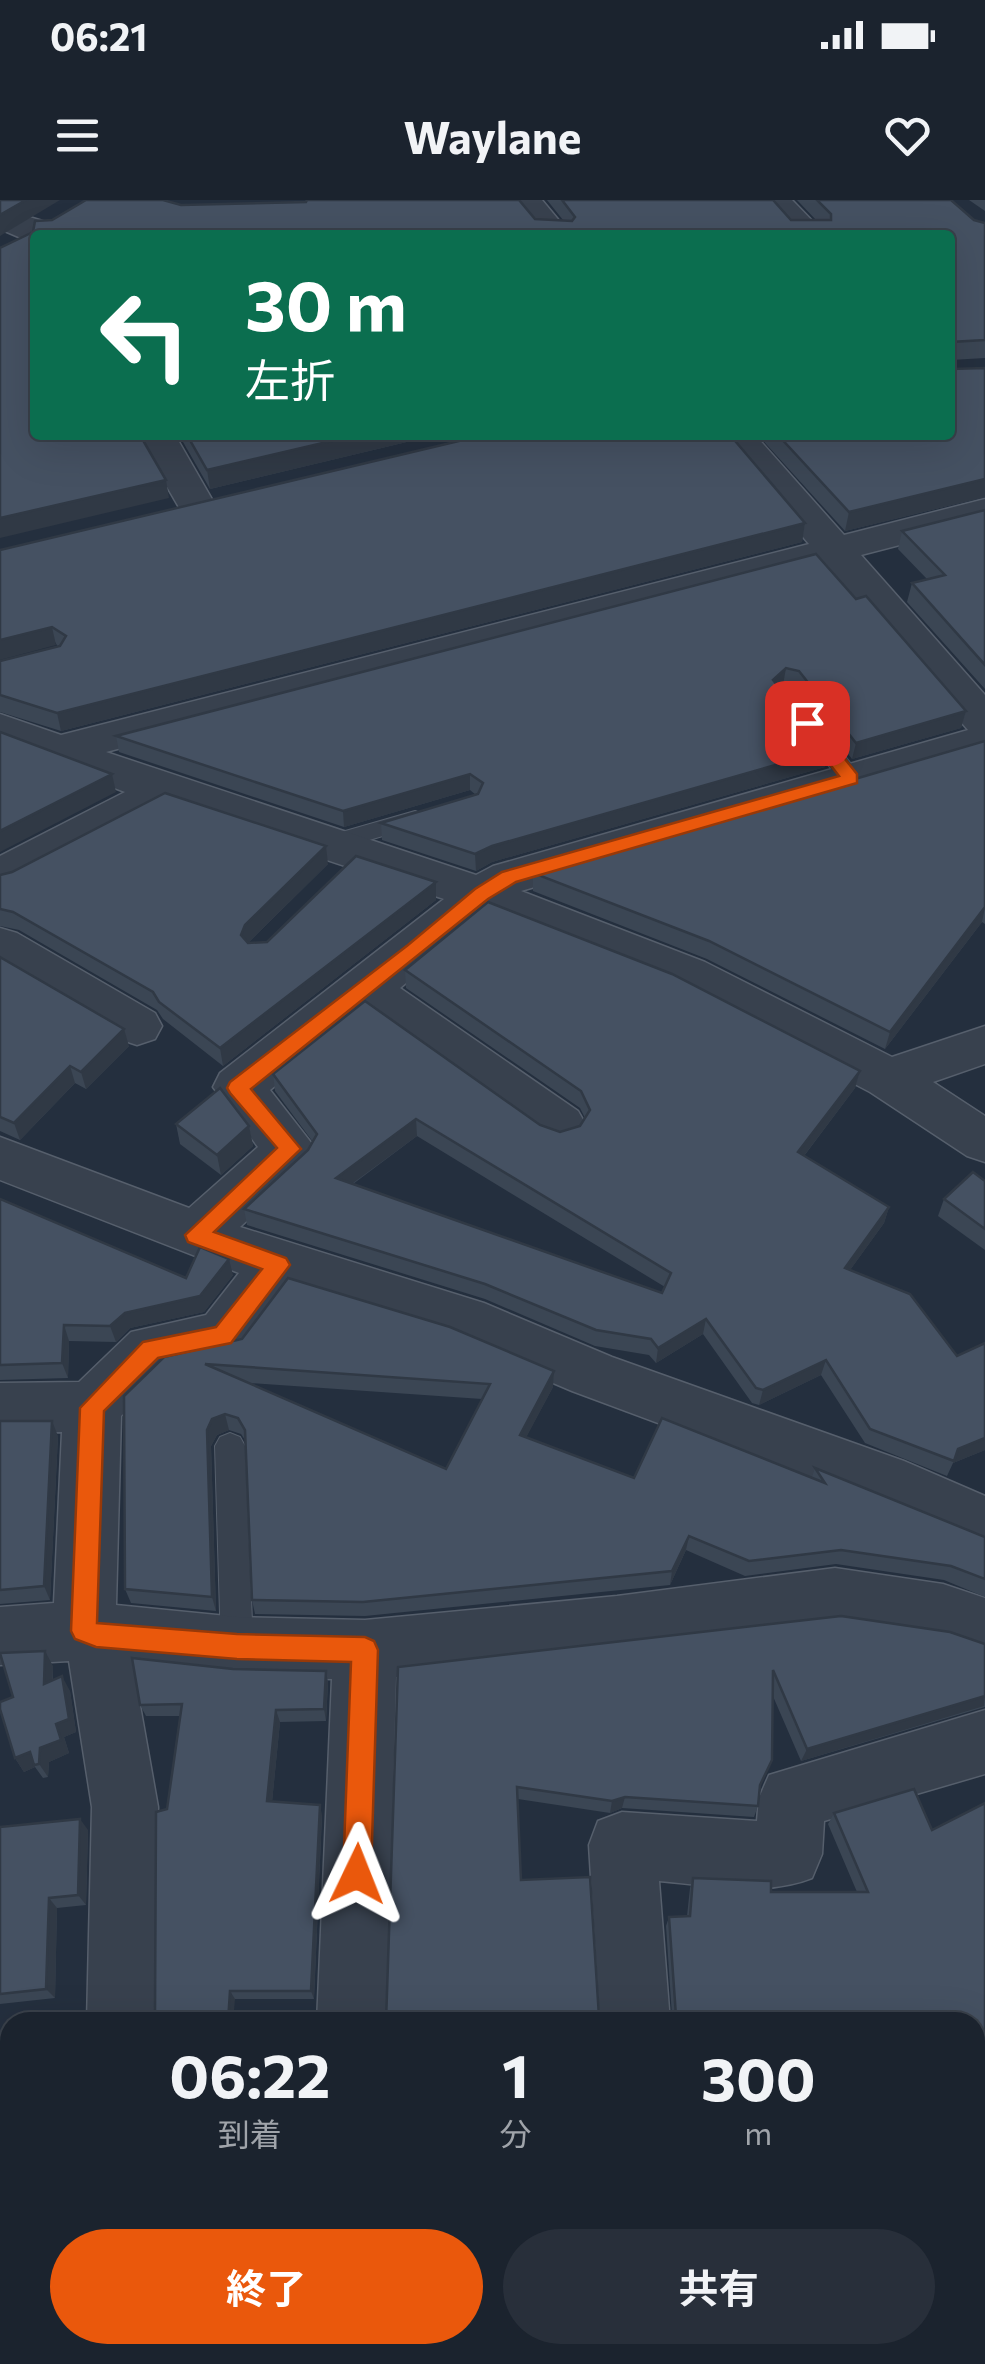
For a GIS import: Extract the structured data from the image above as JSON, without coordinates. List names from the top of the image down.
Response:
{
  "page": {
    "status": "06:21",
    "header": "Waylane",
    "turn": ["30 m", "左折"],
    "eta": [
      "06:22",
      "到着",
      "1",
      "分",
      "300",
      "m"
    ],
    "buttons": ["終了", "共有"]
  }
}
